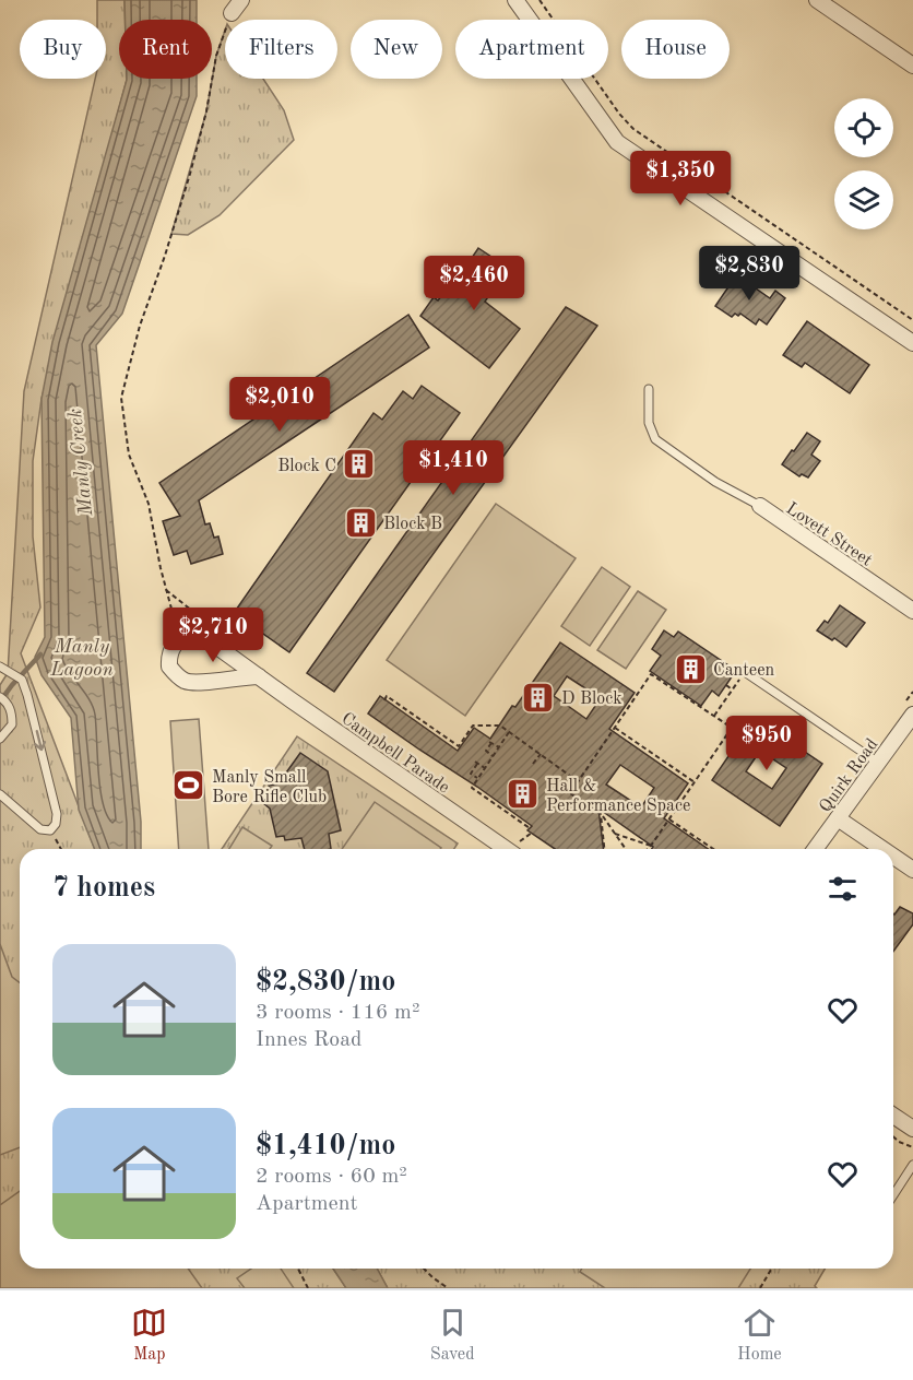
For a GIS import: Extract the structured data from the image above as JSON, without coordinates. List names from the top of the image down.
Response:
{
  "streets": {
    "street": ["Lovett Street", "Campbell Parade", "Quirk Road"]
  },
  "water": ["Manly Creek", "Manly Lagoon"],
  "places": {
    "building": [
      "Block C",
      "Block B",
      "Canteen",
      "D Block",
      "Hall & Performance Space"
    ],
    "sports": ["Manly Small Bore Rifle Club"]
  },
  "page": {
    "chip": [
      "Buy",
      "Rent",
      "Filters",
      "New",
      "Apartment",
      "House"
    ],
    "price": [
      "$1,350",
      "$2,830",
      "$2,460",
      "$2,010",
      "$1,410",
      "$2,710",
      "$950"
    ],
    "heading": "7 homes",
    "list": [
      {
        "name": "$2,830/mo",
        "note": "3 rooms · 116 m² · Innes Road"
      },
      {
        "name": "$1,410/mo",
        "note": "2 rooms · 60 m² · Apartment"
      }
    ],
    "tabs": ["Map", "Saved", "Home"]
  }
}
